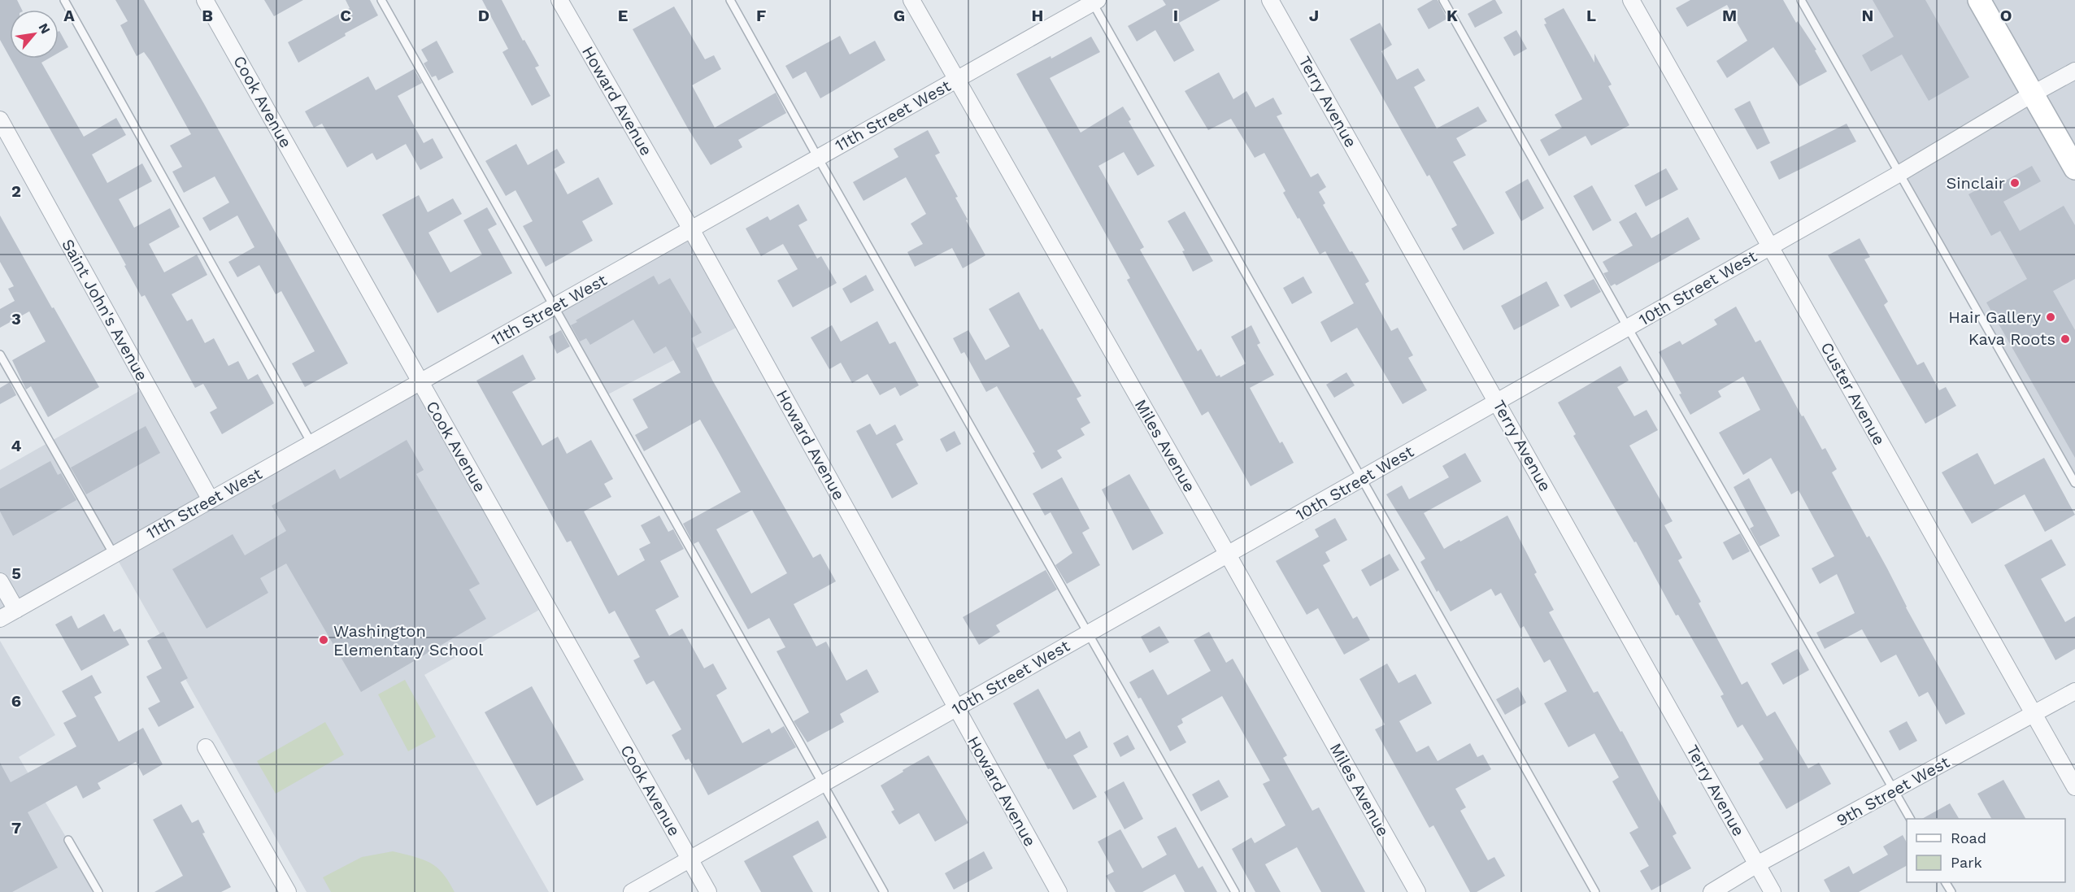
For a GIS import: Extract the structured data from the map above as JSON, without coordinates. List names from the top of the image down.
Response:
{
  "streets": {
    "street": [
      "Howard Avenue",
      "Cook Avenue",
      "Terry Avenue",
      "11th Street West",
      "10th Street West",
      "Saint John's Avenue",
      "Custer Avenue",
      "Miles Avenue",
      "9th Street West"
    ]
  },
  "crossings": [
    ["Howard Avenue", "11th Street West"],
    ["Howard Avenue", "10th Street West"],
    ["Cook Avenue", "11th Street West"],
    ["Cook Avenue", "10th Street West"],
    ["Terry Avenue", "10th Street West"],
    ["Terry Avenue", "9th Street West"],
    ["11th Street West", "Saint John's Avenue"],
    ["11th Street West", "Miles Avenue"],
    ["10th Street West", "Custer Avenue"],
    ["10th Street West", "Miles Avenue"],
    ["Custer Avenue", "9th Street West"]
  ],
  "places": [
    "Sinclair",
    "Hair Gallery",
    "Kava Roots",
    "Washington Elementary School"
  ],
  "legend": ["Road", "Park"],
  "north": "top right",
  "grid": {
    "columns": [
      "A",
      "B",
      "C",
      "D",
      "E",
      "F",
      "G",
      "H",
      "I",
      "J",
      "K",
      "L",
      "M",
      "N",
      "O"
    ],
    "rows": [
      "2",
      "3",
      "4",
      "5",
      "6",
      "7"
    ]
  }
}
